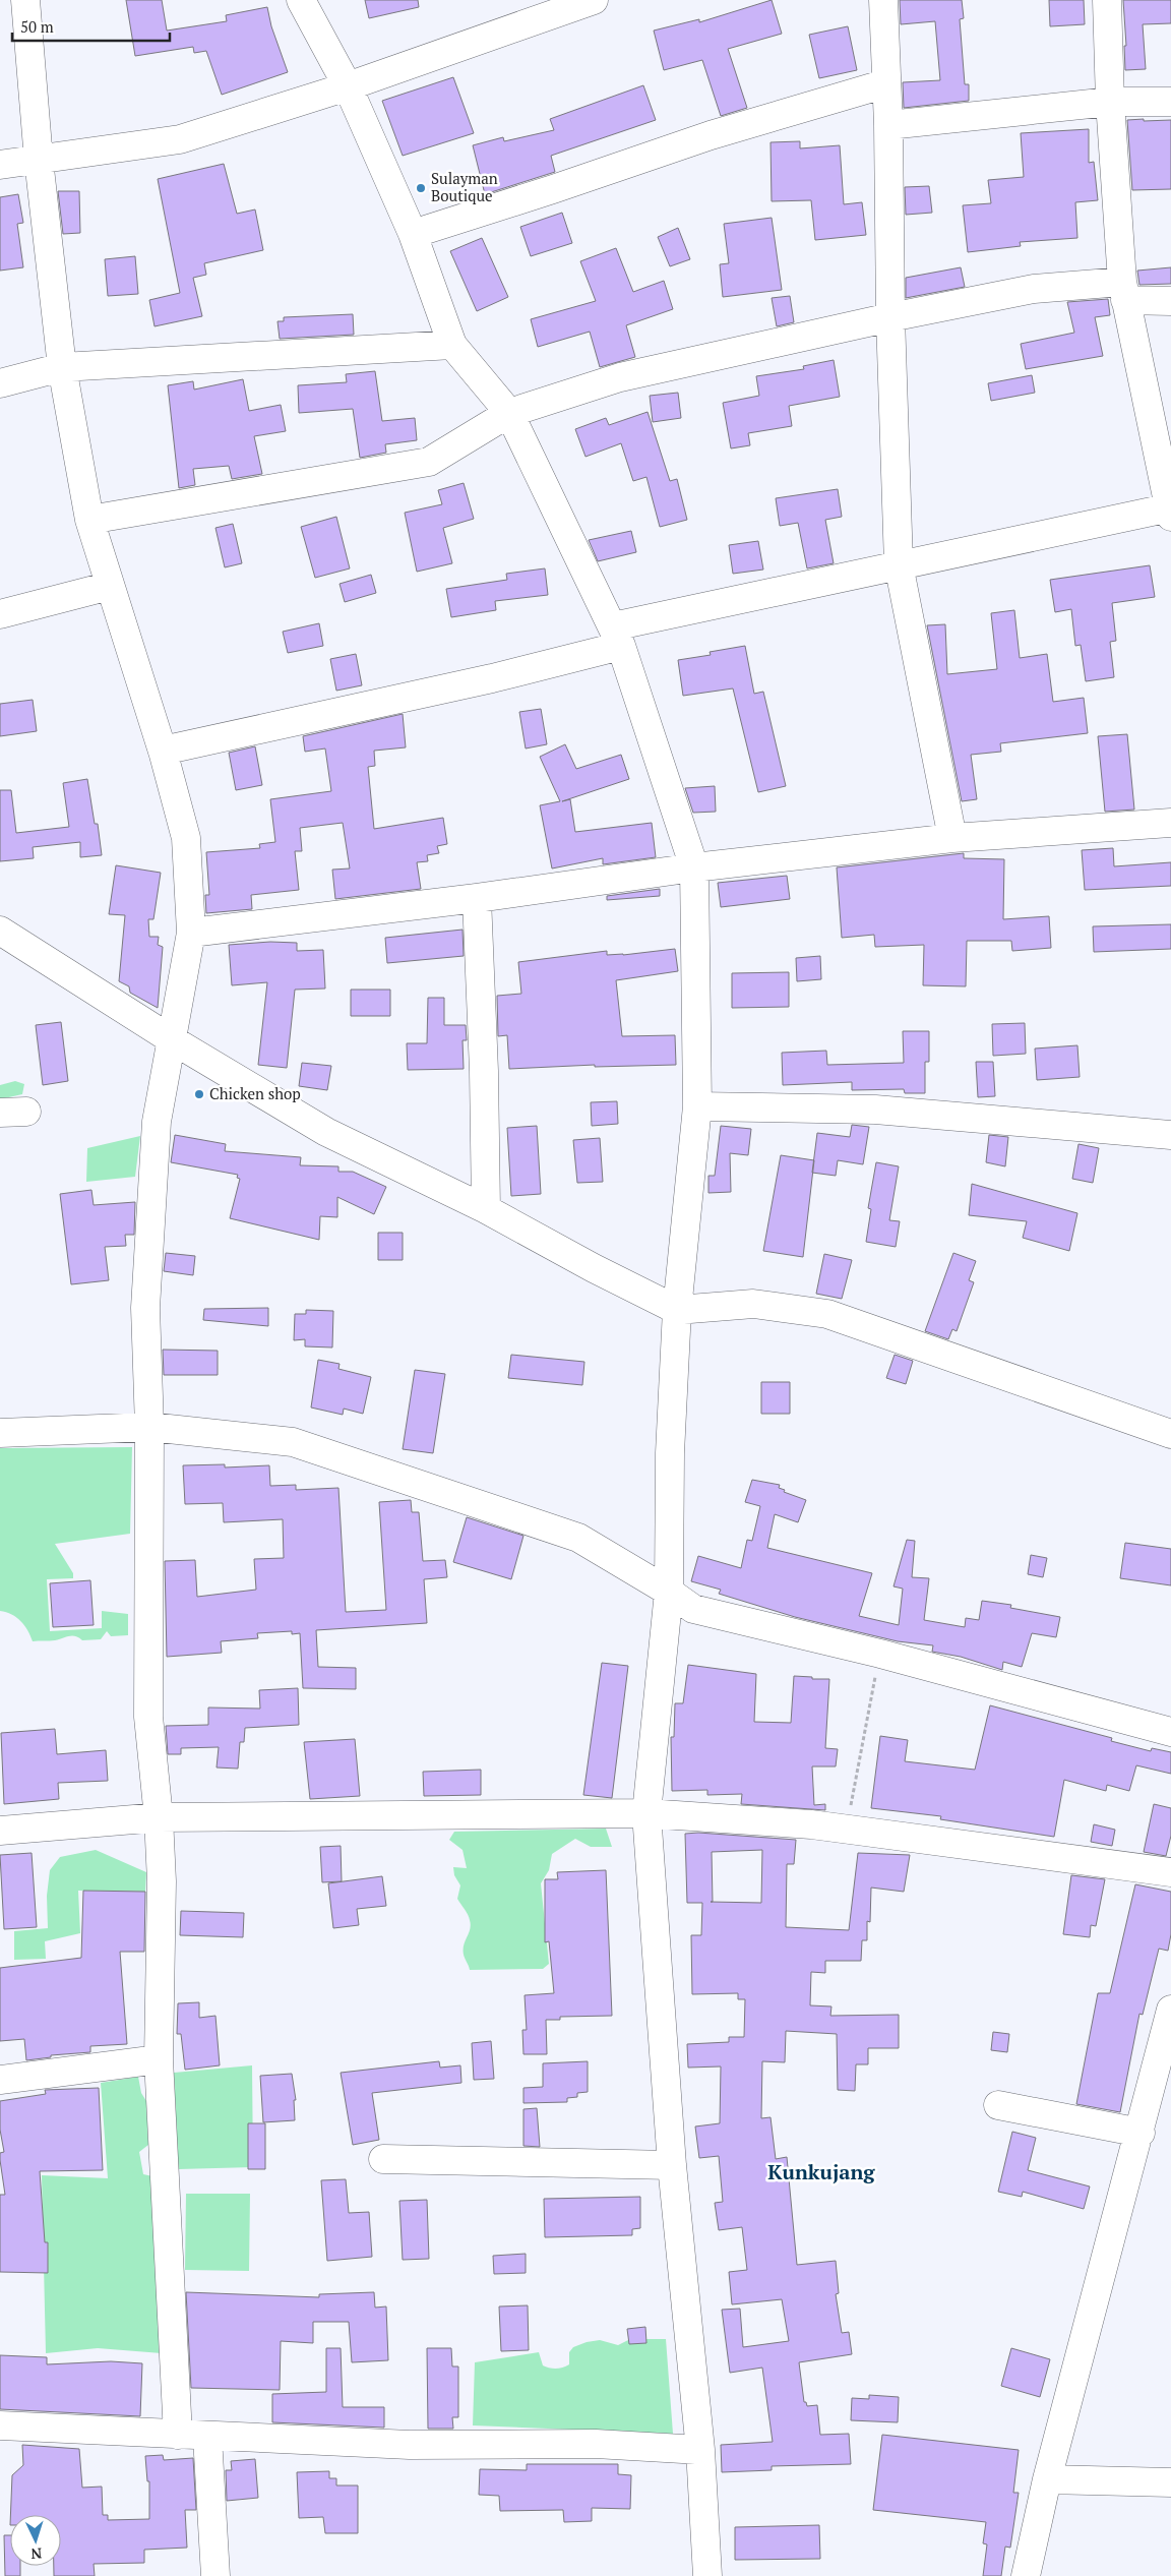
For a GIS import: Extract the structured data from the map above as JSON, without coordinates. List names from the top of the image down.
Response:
{
  "districts": ["Kunkujang"],
  "places": ["Sulayman Boutique", "Chicken shop"],
  "scale_bar": "50 m",
  "north": "bottom"
}
